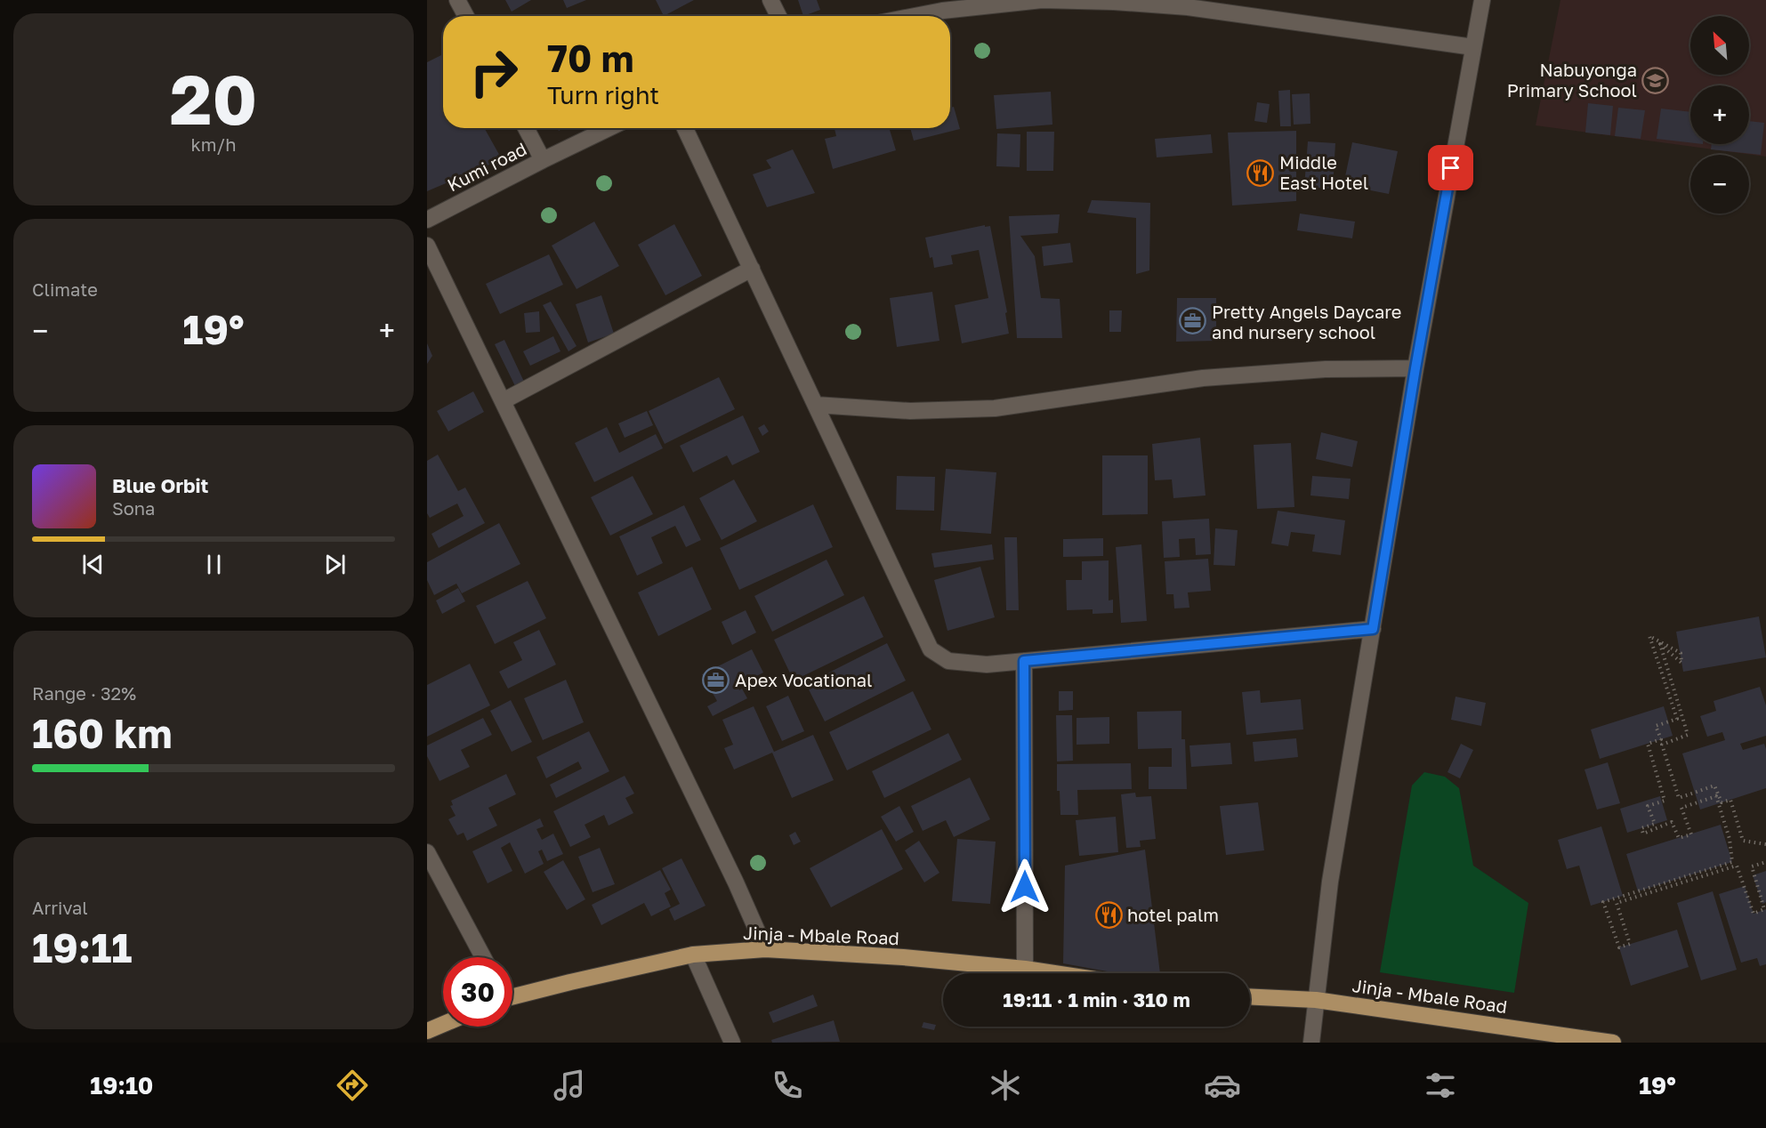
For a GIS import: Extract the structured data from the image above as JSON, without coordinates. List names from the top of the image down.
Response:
{
  "streets": {
    "main road": ["Jinja - Mbale Road"],
    "street": ["Kumi road"]
  },
  "places": {
    "school or university": ["Nabuyonga Primary School"],
    "restaurant": ["Middle East Hotel", "hotel palm"],
    "office": ["Pretty Angels Daycare and nursery school", "Apex Vocational"]
  },
  "north": "top left",
  "page": {
    "tile": [
      ["20", "km/h"],
      "Climate",
      ["Range · 32%", "160 km"],
      ["Arrival", "19:11"]
    ],
    "map_buttons": ["+", "−"],
    "turn": ["70 m", "Turn right"],
    "heat": ["−", "19°", "+"],
    "song": ["Blue Orbit", "Sona"],
    "limit": "30",
    "trip": "19:11 · 1 min · 310 m",
    "tabs": ["19:10", "19°"]
  }
}
